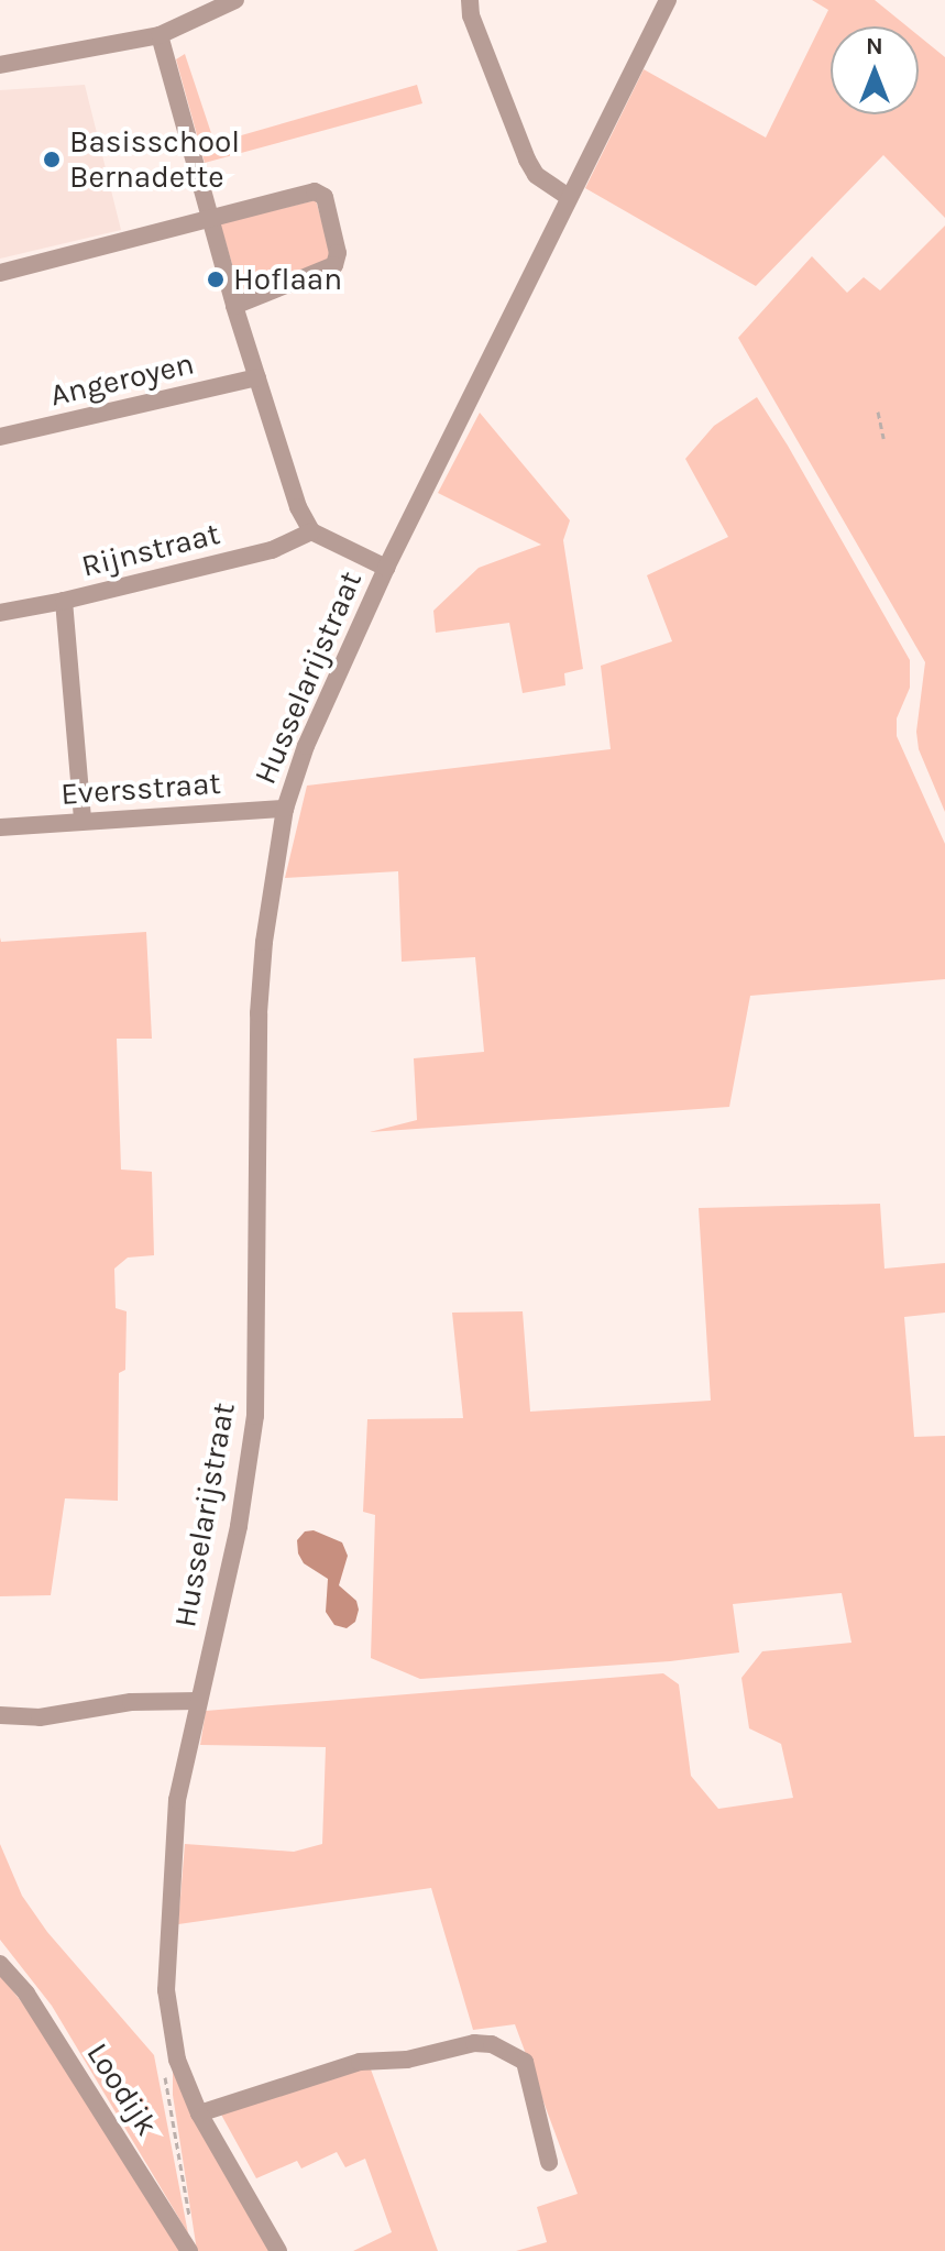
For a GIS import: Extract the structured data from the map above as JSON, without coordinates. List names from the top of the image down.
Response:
{
  "streets": {
    "street": [
      "Angeroyen",
      "Rijnstraat",
      "Husselarijstraat",
      "Eversstraat",
      "Loodijk"
    ]
  },
  "crossings": [
    ["Husselarijstraat", "Eversstraat"]
  ],
  "places": ["Basisschool Bernadette", "Hoflaan"],
  "north": "top"
}
